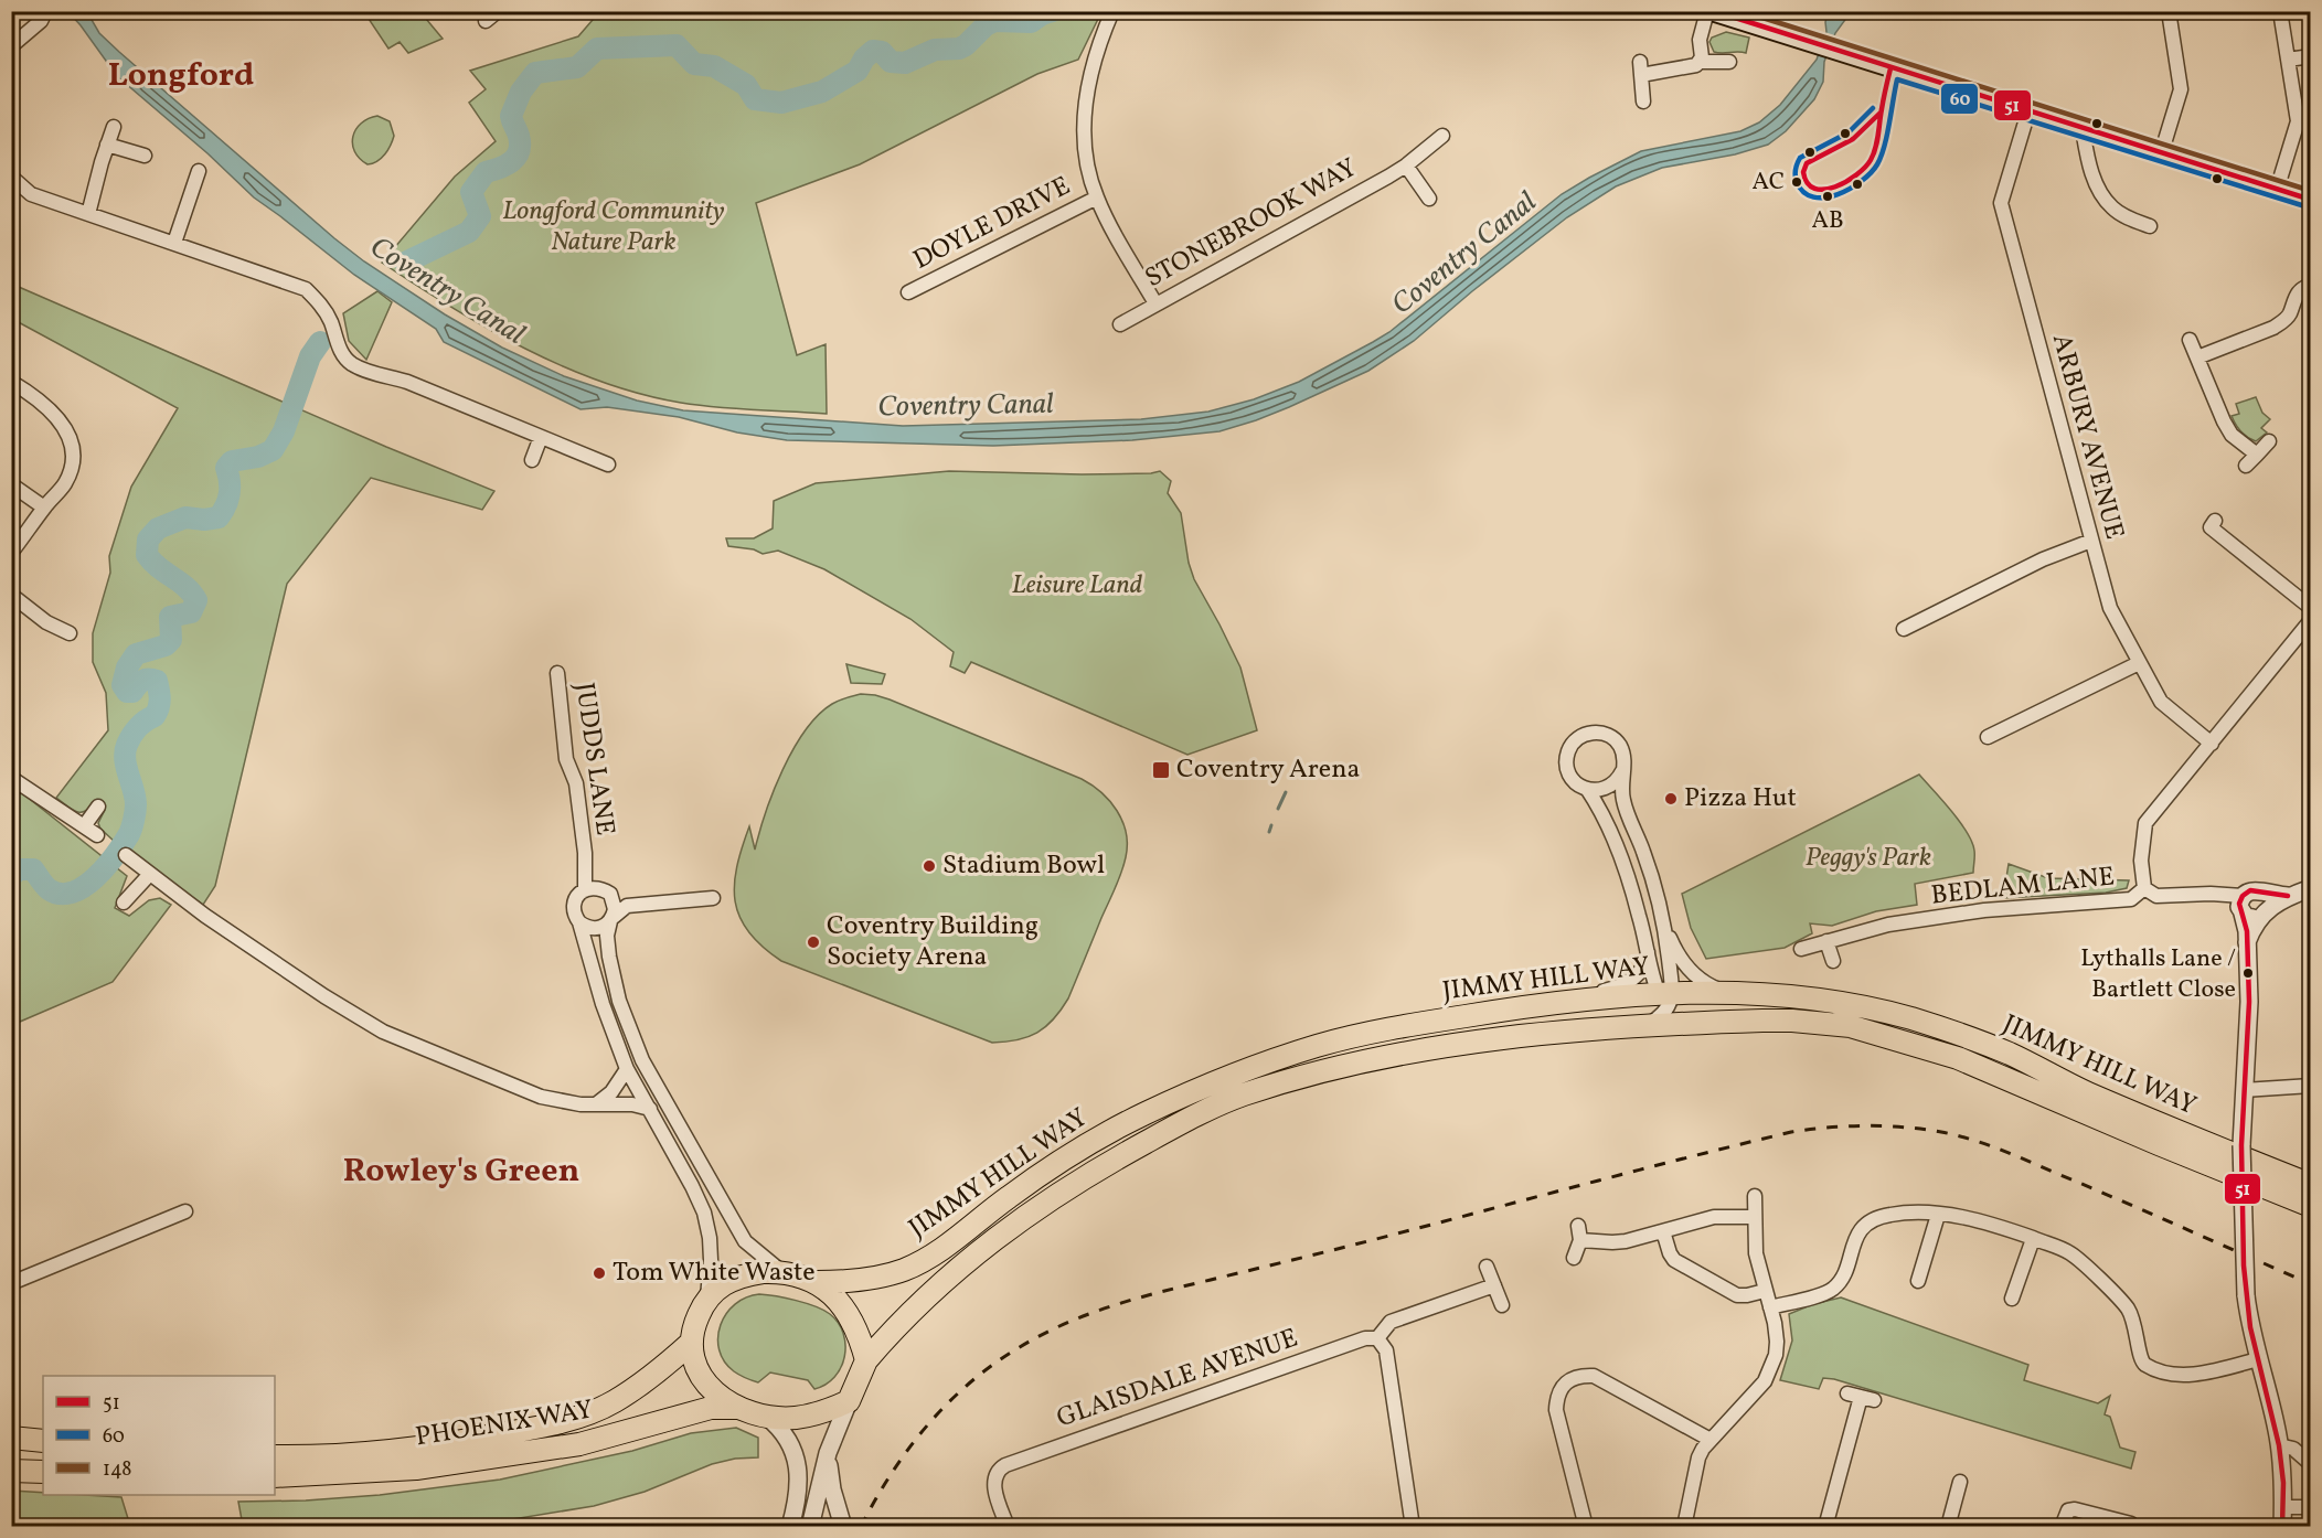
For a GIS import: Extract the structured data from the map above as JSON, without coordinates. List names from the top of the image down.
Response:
{
  "streets": {
    "highway": ["JIMMY HILL WAY", "PHOENIX WAY"],
    "street": [
      "DOYLE DRIVE",
      "STONEBROOK WAY",
      "ARBURY AVENUE",
      "JUDDS LANE",
      "BEDLAM LANE",
      "GLAISDALE AVENUE"
    ]
  },
  "crossings": [
    ["JIMMY HILL WAY", "PHOENIX WAY"]
  ],
  "districts": ["Longford", "Rowley's Green"],
  "water": ["Coventry Canal"],
  "parks": ["Longford Community Nature Park", "Leisure Land", "Peggy's Park"],
  "places": {
    "other": [
      "AC",
      "AB",
      "Pizza Hut",
      "Stadium Bowl",
      "Coventry Building Society Arena",
      "Lythalls Lane / Bartlett Close",
      "Tom White Waste"
    ],
    "transit": ["Coventry Arena"]
  },
  "lines": ["transit line 51", "transit line 148", "transit line 60"],
  "legend": ["51", "60", "148"]
}
